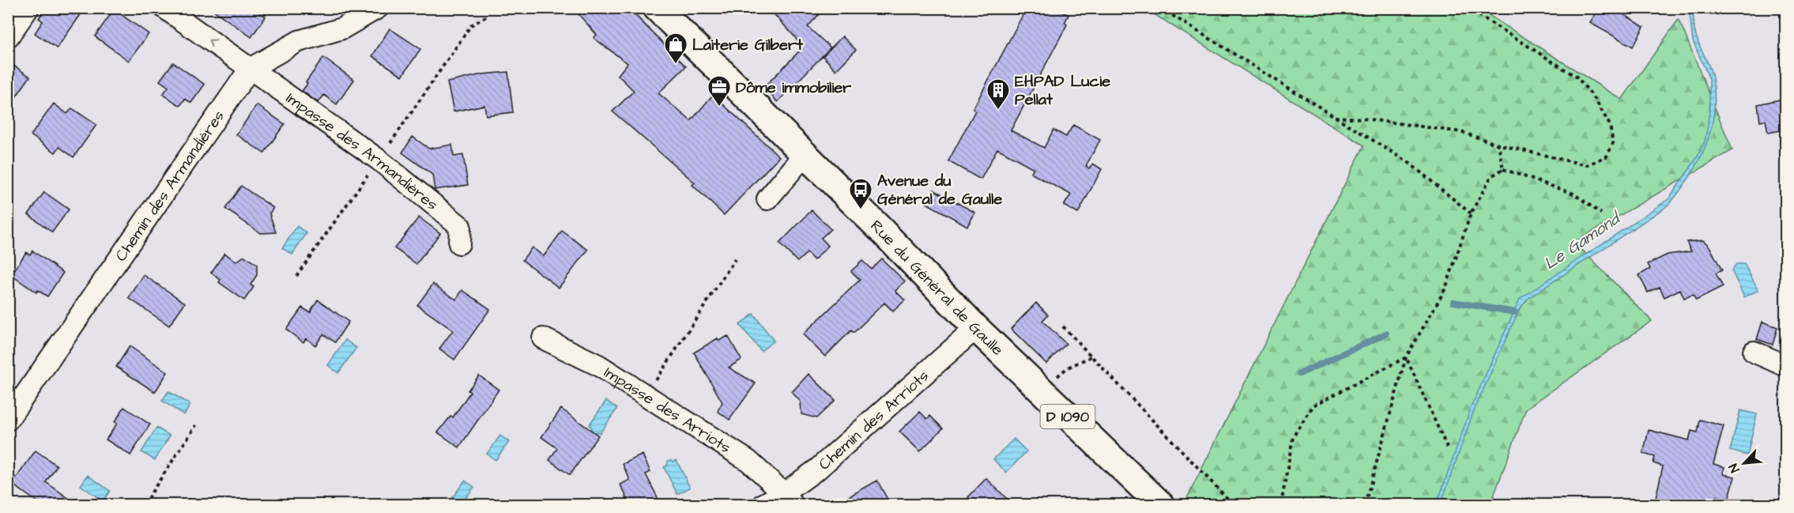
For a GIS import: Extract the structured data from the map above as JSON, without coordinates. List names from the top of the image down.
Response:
{
  "streets": {
    "main road": ["Rue du Général de Gaulle", "D 1090"],
    "street": [
      "Impasse des Armandières",
      "Chemin des Armandières",
      "Impasse des Arriots",
      "Chemin des Arriots"
    ]
  },
  "crossings": [
    ["Impasse des Armandières", "Chemin des Armandières"],
    ["Rue du Général de Gaulle", "Chemin des Arriots"],
    ["Impasse des Arriots", "Chemin des Arriots"]
  ],
  "water": ["Le Gamond"],
  "places": {
    "shop": ["Laiterie Gilbert"],
    "office": ["Dôme immobilier"],
    "building": ["EHPAD Lucie Pellat"],
    "bus stop": ["Avenue du Général de Gaulle"]
  },
  "north": "bottom left"
}
